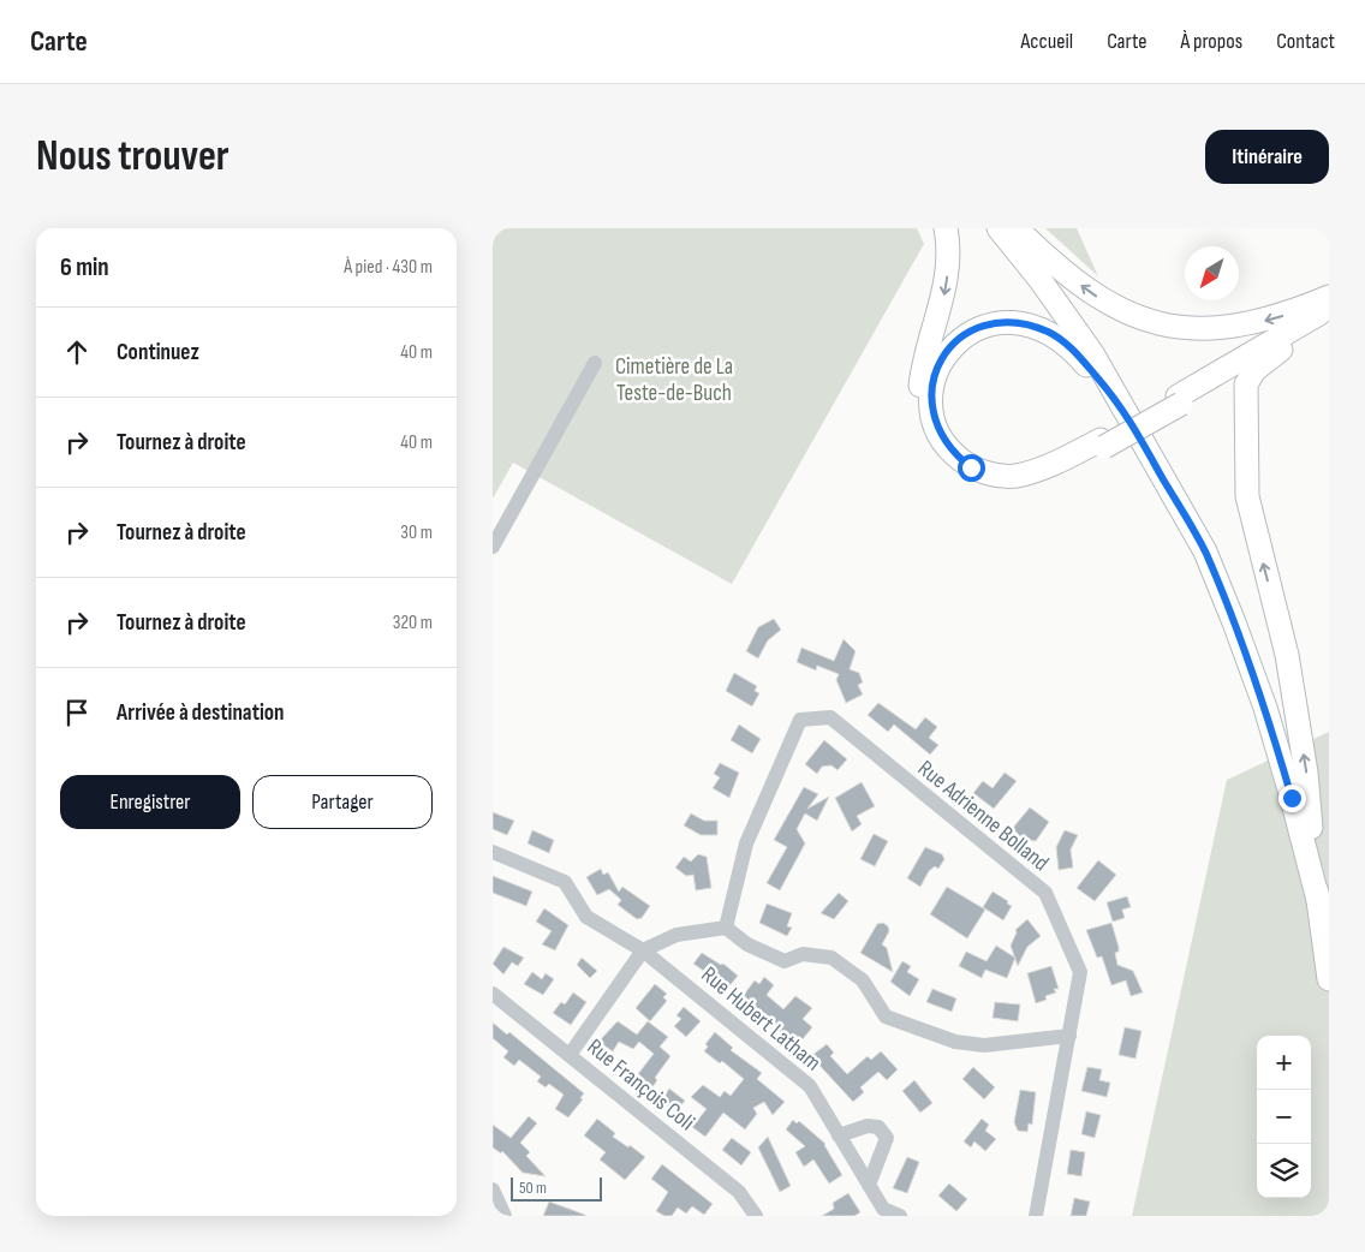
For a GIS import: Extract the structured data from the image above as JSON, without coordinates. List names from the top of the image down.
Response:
{
  "streets": {
    "street": ["Rue Adrienne Bolland", "Rue Hubert Latham", "Rue François Coli"]
  },
  "parks": ["Cimetière de La Teste-de-Buch"],
  "scale_bar": "50 m",
  "north": "bottom left",
  "page": {
    "header": "Carte",
    "nav": [
      "Accueil",
      "Carte",
      "À propos",
      "Contact"
    ],
    "buttons": [
      "Itinéraire",
      ["Enregistrer", "Partager"]
    ],
    "title": "Nous trouver",
    "heading": ["6 min", "À pied · 430 m"],
    "list": [
      ["Continuez", "40 m"],
      ["Tournez à droite", "40 m"],
      ["Tournez à droite", "30 m"],
      ["Tournez à droite", "320 m"],
      "Arrivée à destination"
    ],
    "map_buttons": ["+", "−"],
    "scale": "50 m"
  }
}
